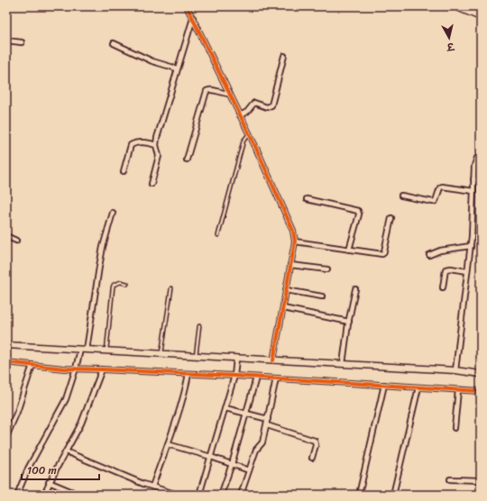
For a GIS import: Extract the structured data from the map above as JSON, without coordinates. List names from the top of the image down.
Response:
{
  "scale_bar": "100 m",
  "north": "bottom"
}
